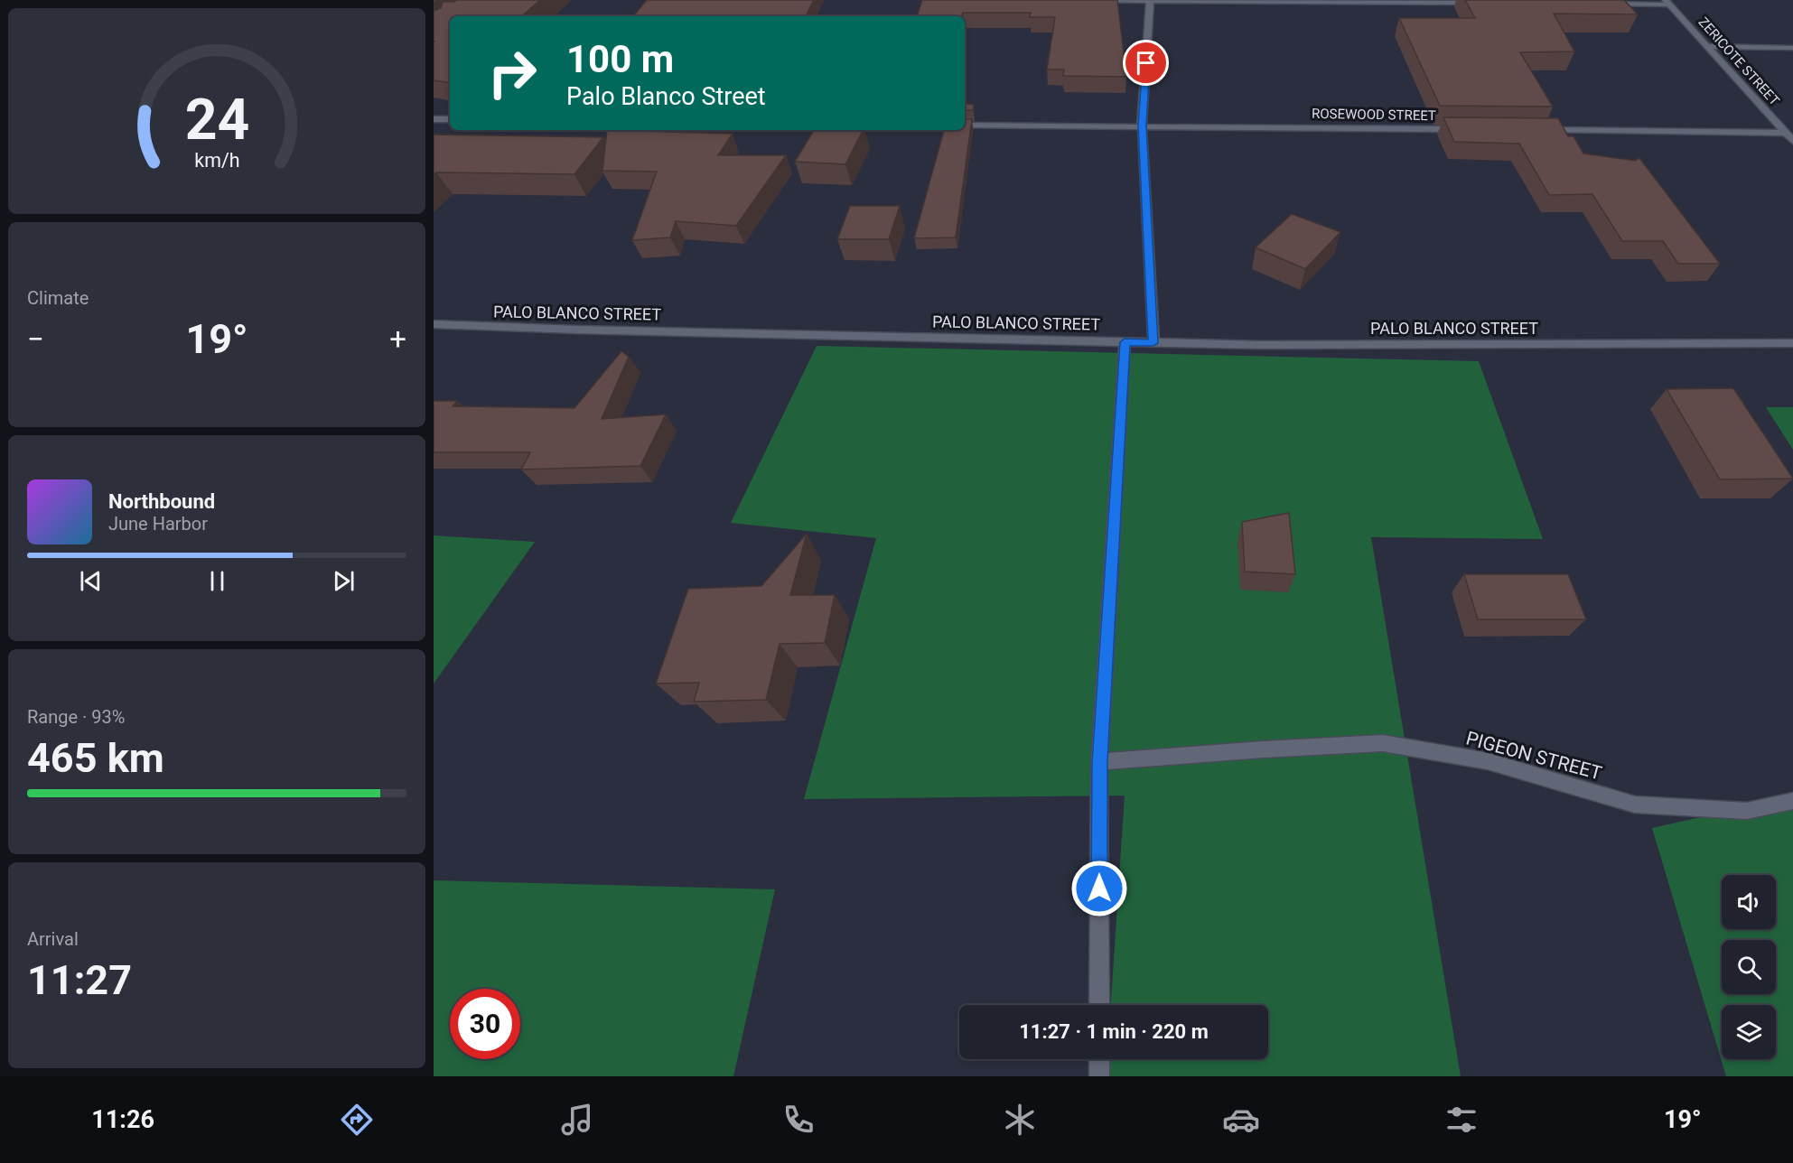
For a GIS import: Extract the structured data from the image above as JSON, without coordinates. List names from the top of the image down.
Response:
{
  "streets": {
    "street": [
      "ZERICOTE STREET",
      "ROSEWOOD STREET",
      "PALO BLANCO STREET",
      "PIGEON STREET"
    ]
  },
  "page": {
    "turn": ["100 m", "Palo Blanco Street"],
    "tile": [
      "Climate",
      ["Range · 93%", "465 km"],
      ["Arrival", "11:27"]
    ],
    "heat": ["−", "19°", "+"],
    "song": ["Northbound", "June Harbor"],
    "limit": "30",
    "trip": "11:27 · 1 min · 220 m",
    "tabs": ["11:26", "19°"],
    "gauge": ["24", "km/h"]
  }
}
